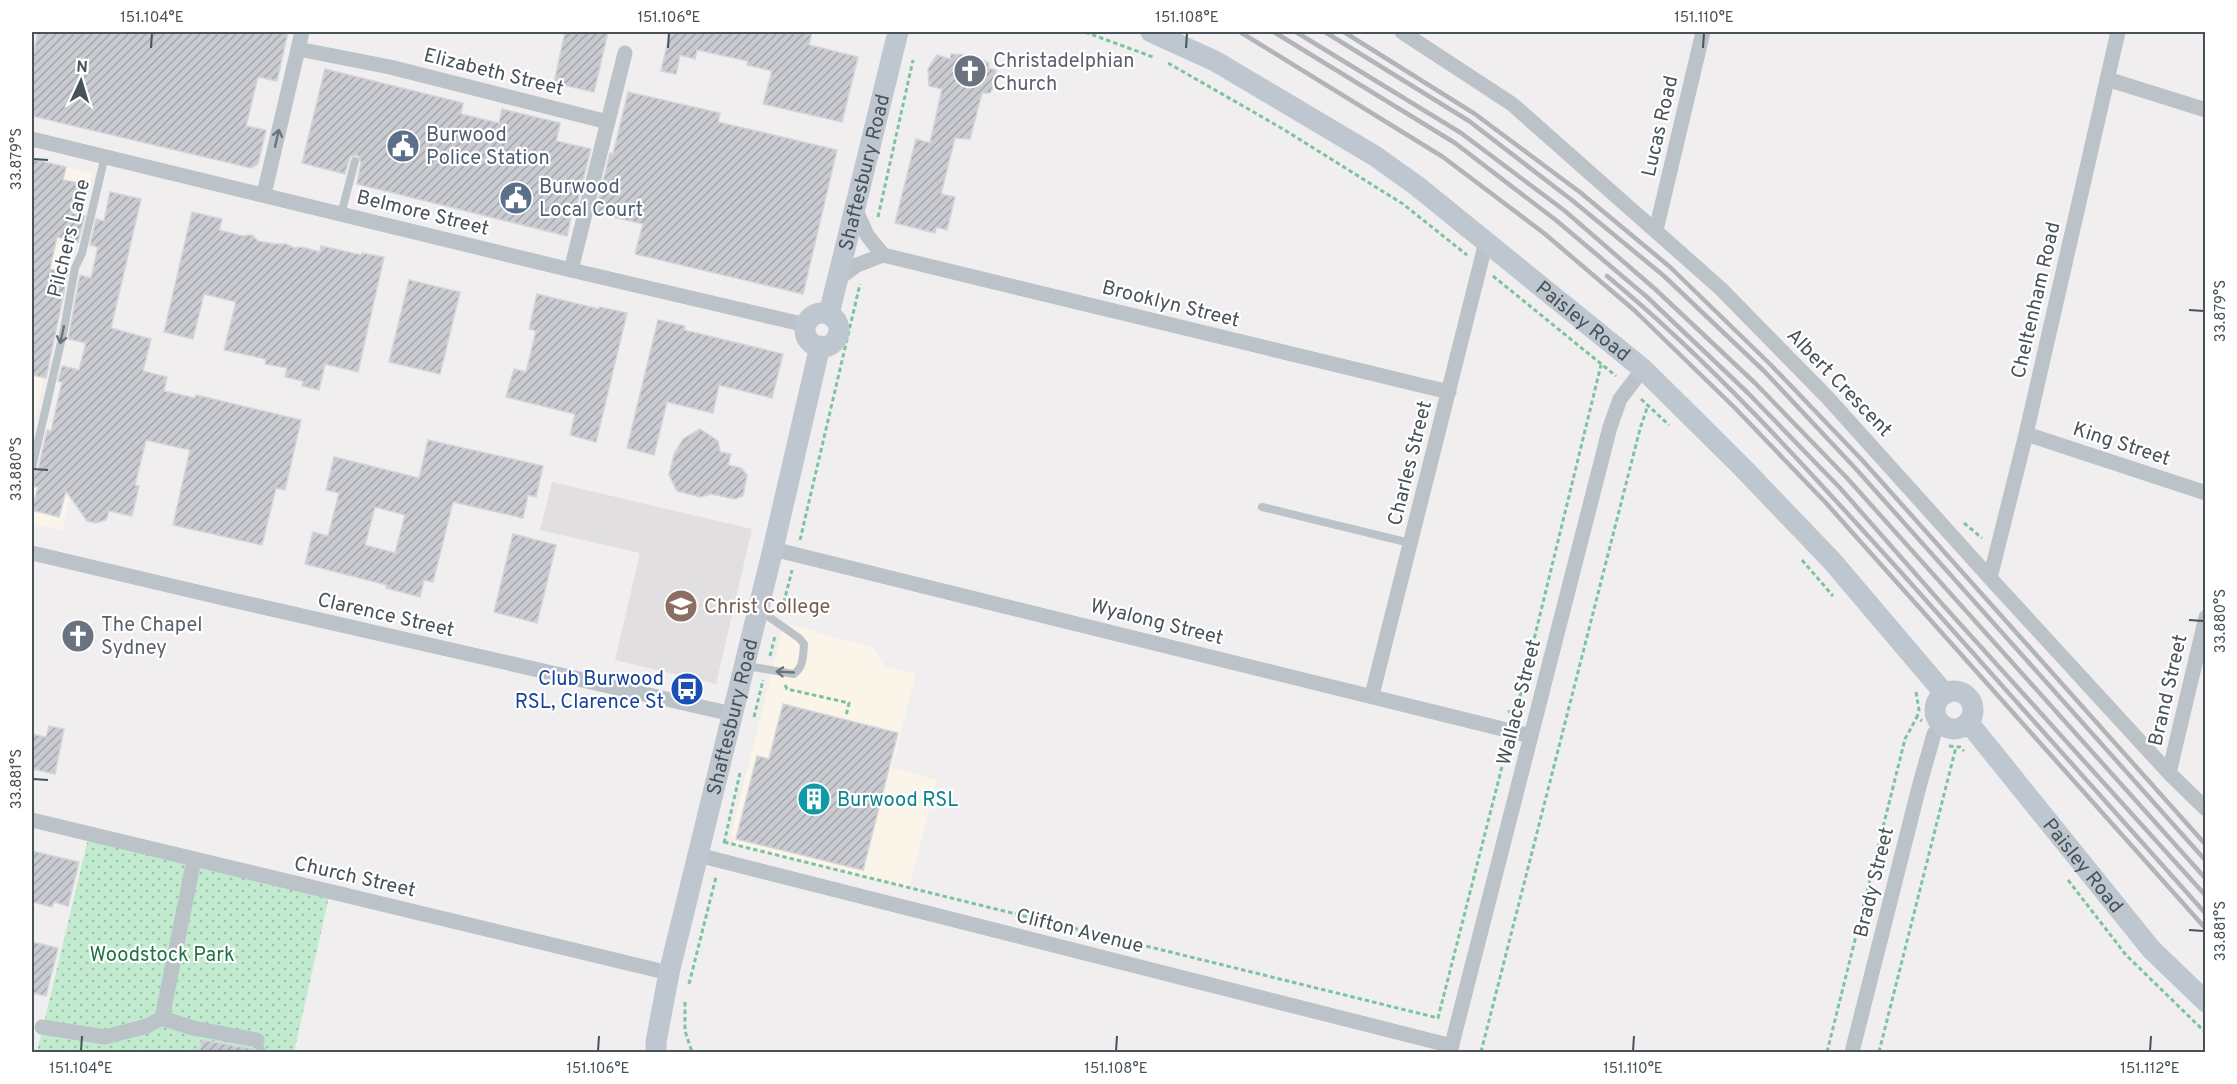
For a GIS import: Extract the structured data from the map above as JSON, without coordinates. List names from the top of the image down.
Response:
{
  "streets": {
    "main road": ["Shaftesbury Road", "Paisley Road"],
    "street": [
      "Elizabeth Street",
      "Lucas Road",
      "Belmore Street",
      "Cheltenham Road",
      "Brooklyn Street",
      "Albert Crescent",
      "King Street",
      "Charles Street",
      "Clarence Street",
      "Wyalong Street",
      "Brand Street",
      "Wallace Street",
      "Church Street",
      "Brady Street",
      "Clifton Avenue"
    ],
    "lane": ["Pilchers Lane"]
  },
  "crossings": [
    ["Lucas Road", "Albert Crescent"],
    ["Shaftesbury Road", "Belmore Street"],
    ["Shaftesbury Road", "Clarence Street"],
    ["Shaftesbury Road", "Wyalong Street"],
    ["Shaftesbury Road", "Church Street"],
    ["Shaftesbury Road", "Clifton Avenue"],
    ["Belmore Street", "Pilchers Lane"],
    ["Cheltenham Road", "Albert Crescent"],
    ["Cheltenham Road", "King Street"],
    ["Brooklyn Street", "Charles Street"],
    ["Paisley Road", "Charles Street"],
    ["Paisley Road", "Wallace Street"],
    ["Paisley Road", "Brady Street"],
    ["Albert Crescent", "Brand Street"],
    ["Charles Street", "Wyalong Street"],
    ["Wyalong Street", "Wallace Street"],
    ["Wallace Street", "Clifton Avenue"]
  ],
  "one_way": ["Pilchers Lane"],
  "parks": ["Woodstock Park"],
  "places": {
    "church": ["Christadelphian Church", "The Chapel Sydney"],
    "public building": ["Burwood Police Station", "Burwood Local Court"],
    "school or university": ["Christ College"],
    "bus stop": ["Club Burwood RSL, Clarence St"],
    "building": ["Burwood RSL"]
  },
  "north": "top",
  "coordinates": [
    "151.104°E",
    "151.106°E",
    "151.108°E",
    "151.110°E",
    "33.879°S",
    "33.880°S",
    "33.881°S",
    "151.112°E"
  ]
}
